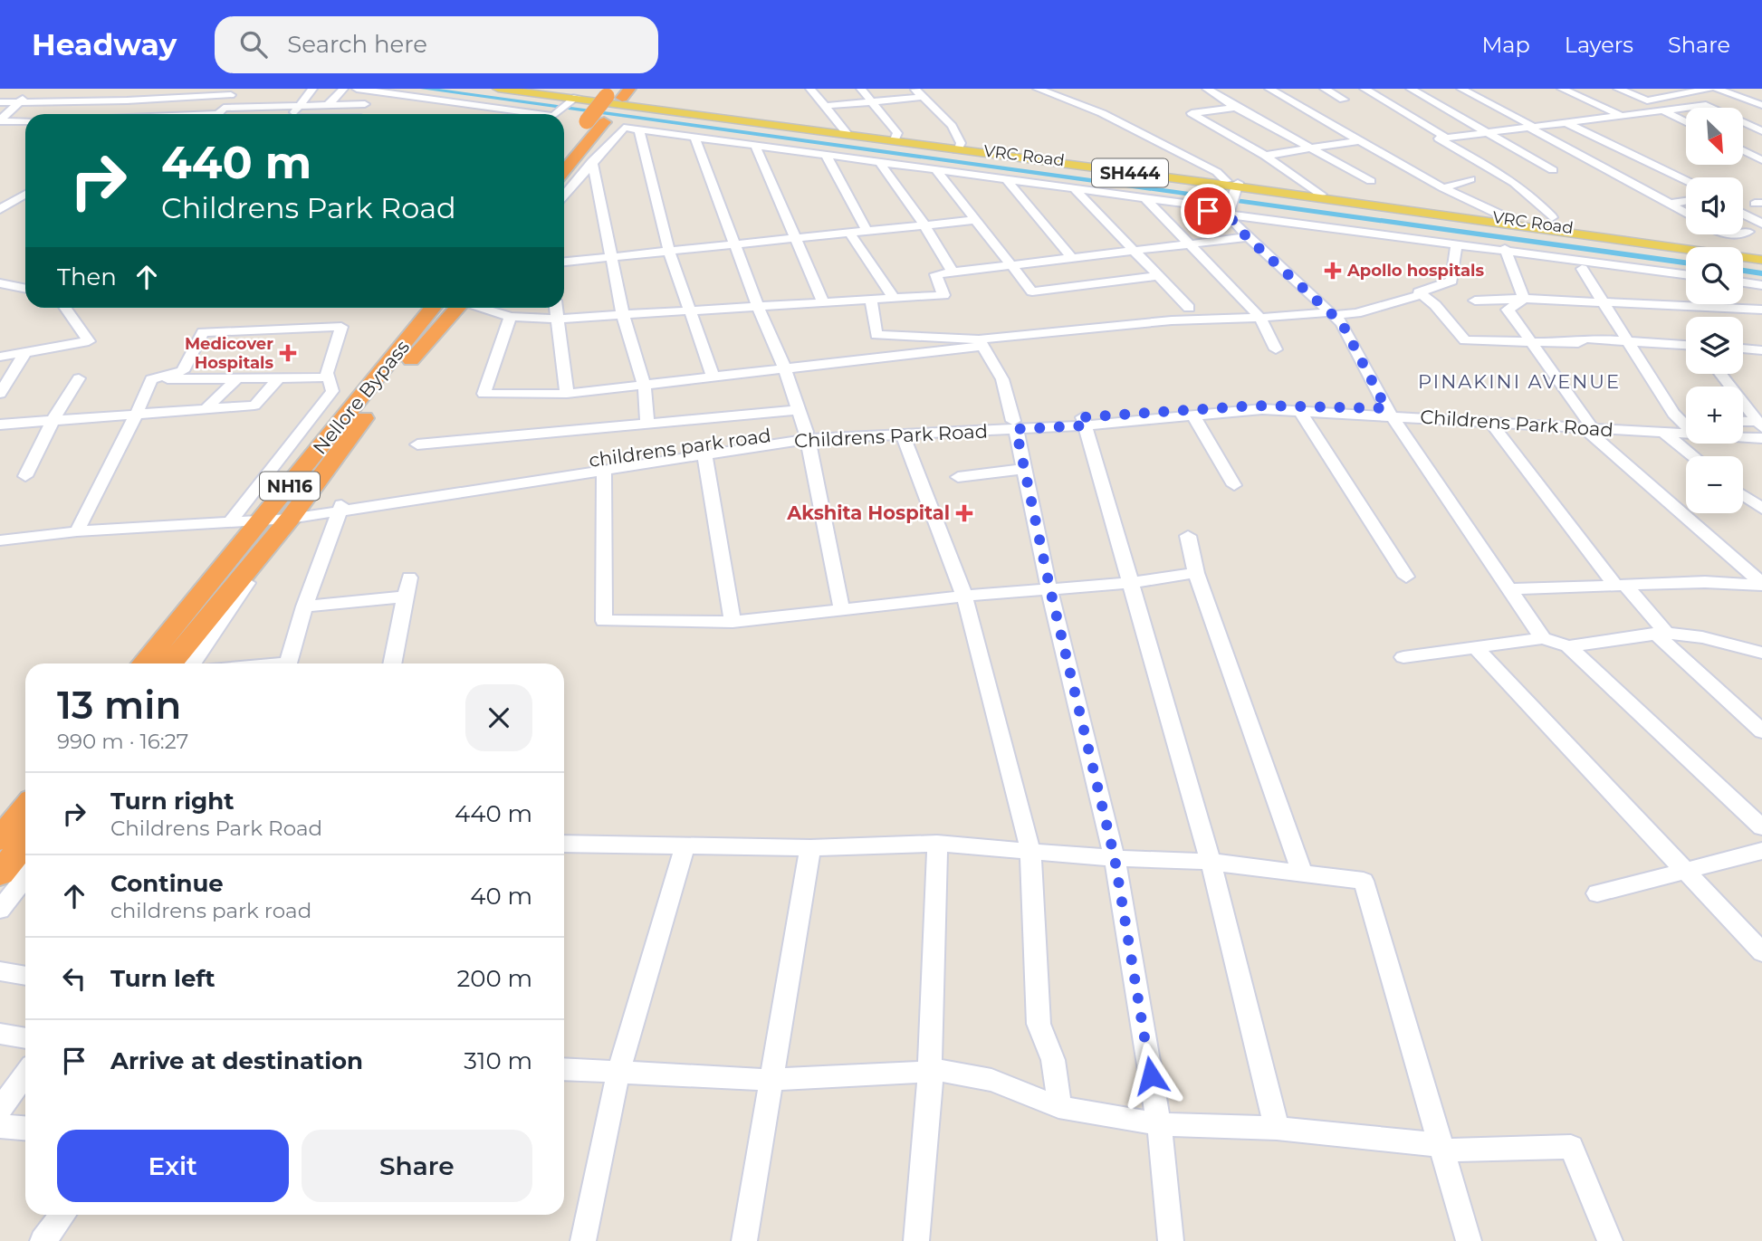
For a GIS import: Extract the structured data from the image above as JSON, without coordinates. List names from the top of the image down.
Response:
{
  "streets": {
    "highway": ["Nellore Bypass", "NH16"],
    "main road": ["VRC Road", "SH444"],
    "street": ["Childrens Park Road", "childrens park road"]
  },
  "crossings": [
    ["VRC Road", "SH444"],
    ["Nellore Bypass", "Childrens Park Road"],
    ["Childrens Park Road", "childrens park road"]
  ],
  "districts": ["PINAKINI AVENUE"],
  "places": {
    "health": ["Apollo hospitals", "Medicover Hospitals", "Akshita Hospital"]
  },
  "north": "bottom right",
  "page": {
    "header": "Headway",
    "search": "Search here",
    "nav": ["Map", "Layers", "Share"],
    "map_buttons": ["+", "−"],
    "turn": ["440 m", "Childrens Park Road"],
    "then": "Then",
    "heading": ["13 min", "990 m · 16:27"],
    "list": [
      {
        "name": "Turn right",
        "note": "Childrens Park Road",
        "value": "440 m"
      },
      {
        "name": "Continue",
        "note": "childrens park road",
        "value": "40 m"
      },
      {
        "name": "Turn left",
        "value": "200 m"
      },
      {
        "name": "Arrive at destination",
        "value": "310 m"
      }
    ],
    "buttons": ["Exit", "Share"]
  }
}
